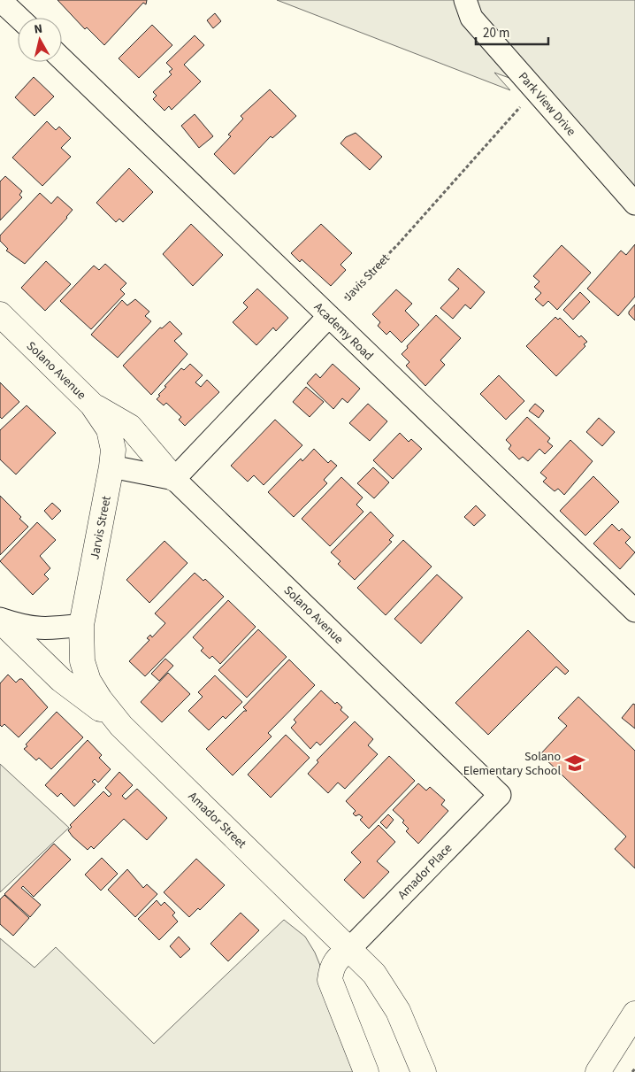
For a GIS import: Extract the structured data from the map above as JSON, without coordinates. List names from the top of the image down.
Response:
{
  "streets": {
    "main road": ["Solano Avenue", "Jarvis Street", "Amador Street"],
    "street": ["Park View Drive", "Academy Road", "Amador Place"],
    "path": ["Javis Street"]
  },
  "crossings": [
    ["Park View Drive", "Javis Street"],
    ["Javis Street", "Academy Road"],
    ["Solano Avenue", "Jarvis Street"],
    ["Solano Avenue", "Amador Place"],
    ["Jarvis Street", "Amador Street"],
    ["Amador Street", "Amador Place"]
  ],
  "places": {
    "school or university": ["Solano Elementary School"]
  },
  "scale_bar": "20 m",
  "north": "top"
}
